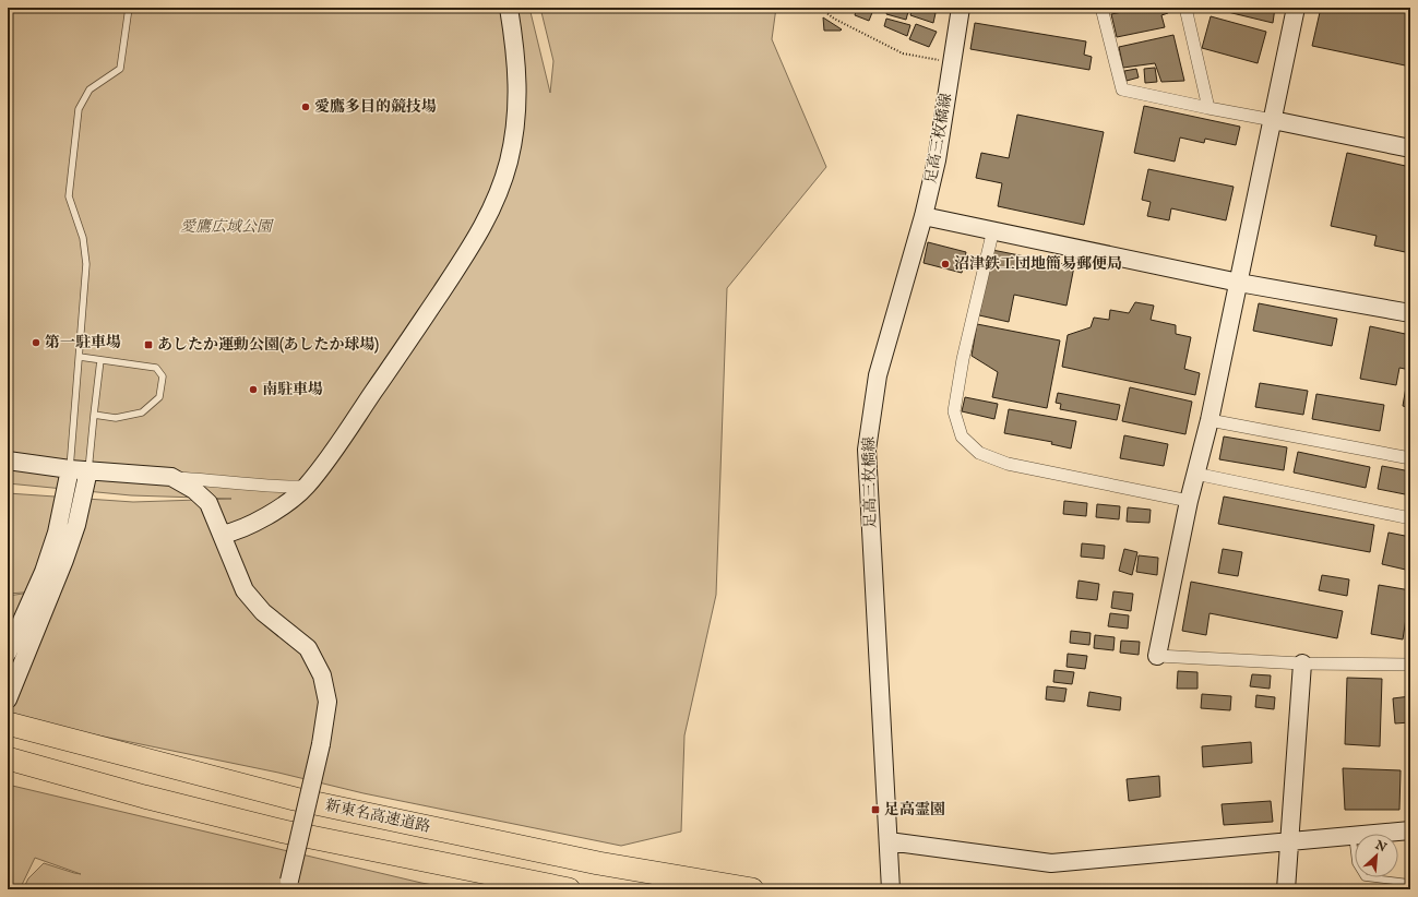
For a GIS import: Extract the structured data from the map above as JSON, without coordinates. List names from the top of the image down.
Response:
{
  "streets": {
    "highway": ["新東名高速道路"],
    "street": ["足高三枚橋線"]
  },
  "parks": ["愛鷹広域公園"],
  "places": {
    "other": [
      "愛鷹多目的競技場",
      "沼津鉄工団地簡易郵便局",
      "第一駐車場",
      "南駐車場"
    ],
    "transit": ["あしたか運動公園(あしたか球場)", "足高霊園"]
  },
  "north": "top right"
}
